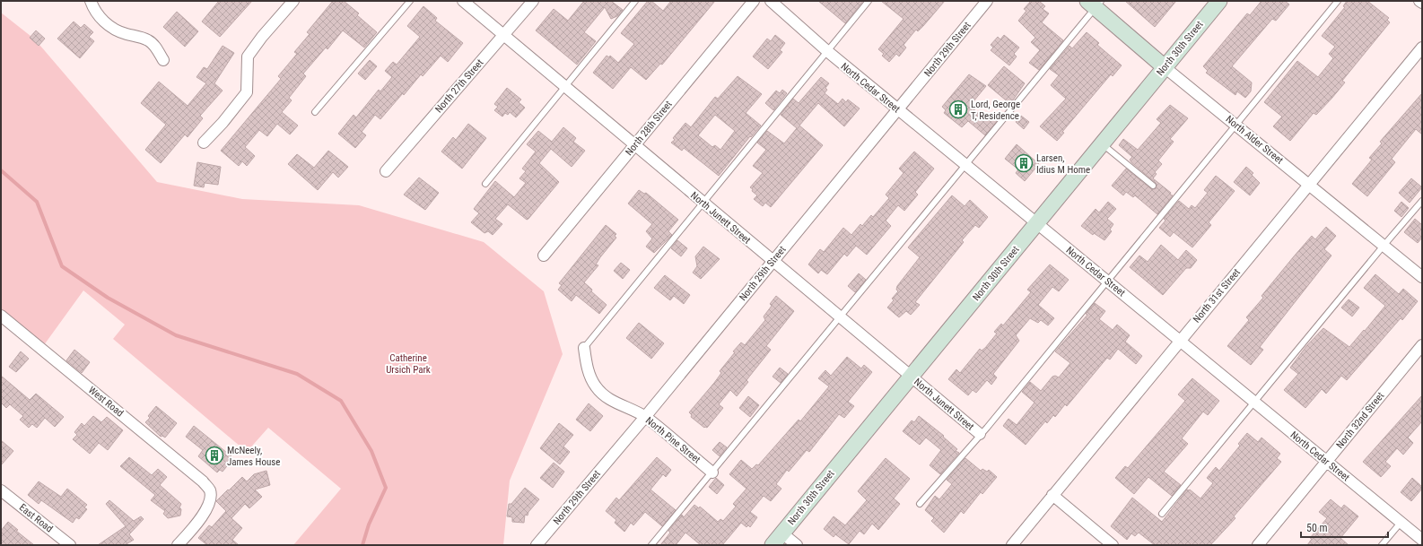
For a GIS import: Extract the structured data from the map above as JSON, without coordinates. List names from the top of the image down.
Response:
{
  "streets": {
    "main road": ["North 30th Street", "North Alder Street"],
    "street": [
      "North 29th Street",
      "North 27th Street",
      "North Cedar Street",
      "North 28th Street",
      "North Junett Street",
      "North 31st Street",
      "West Road",
      "North 32nd Street",
      "North Pine Street",
      "East Road"
    ]
  },
  "crossings": [
    ["North 30th Street", "North Cedar Street"],
    ["North 30th Street", "North Alder Street"],
    ["North 30th Street", "North Junett Street"],
    ["North 29th Street", "North Cedar Street"],
    ["North 29th Street", "North Junett Street"],
    ["North 29th Street", "North Pine Street"],
    ["North 27th Street", "North Junett Street"],
    ["North Cedar Street", "North 31st Street"],
    ["North Cedar Street", "North 32nd Street"],
    ["North 28th Street", "North Junett Street"],
    ["North Alder Street", "North 31st Street"]
  ],
  "parks": ["Catherine Ursich Park"],
  "places": {
    "building": ["Lord, George T, Residence", "Larsen, Idius M Home", "McNeely, James House"]
  },
  "scale_bar": "50 m"
}
